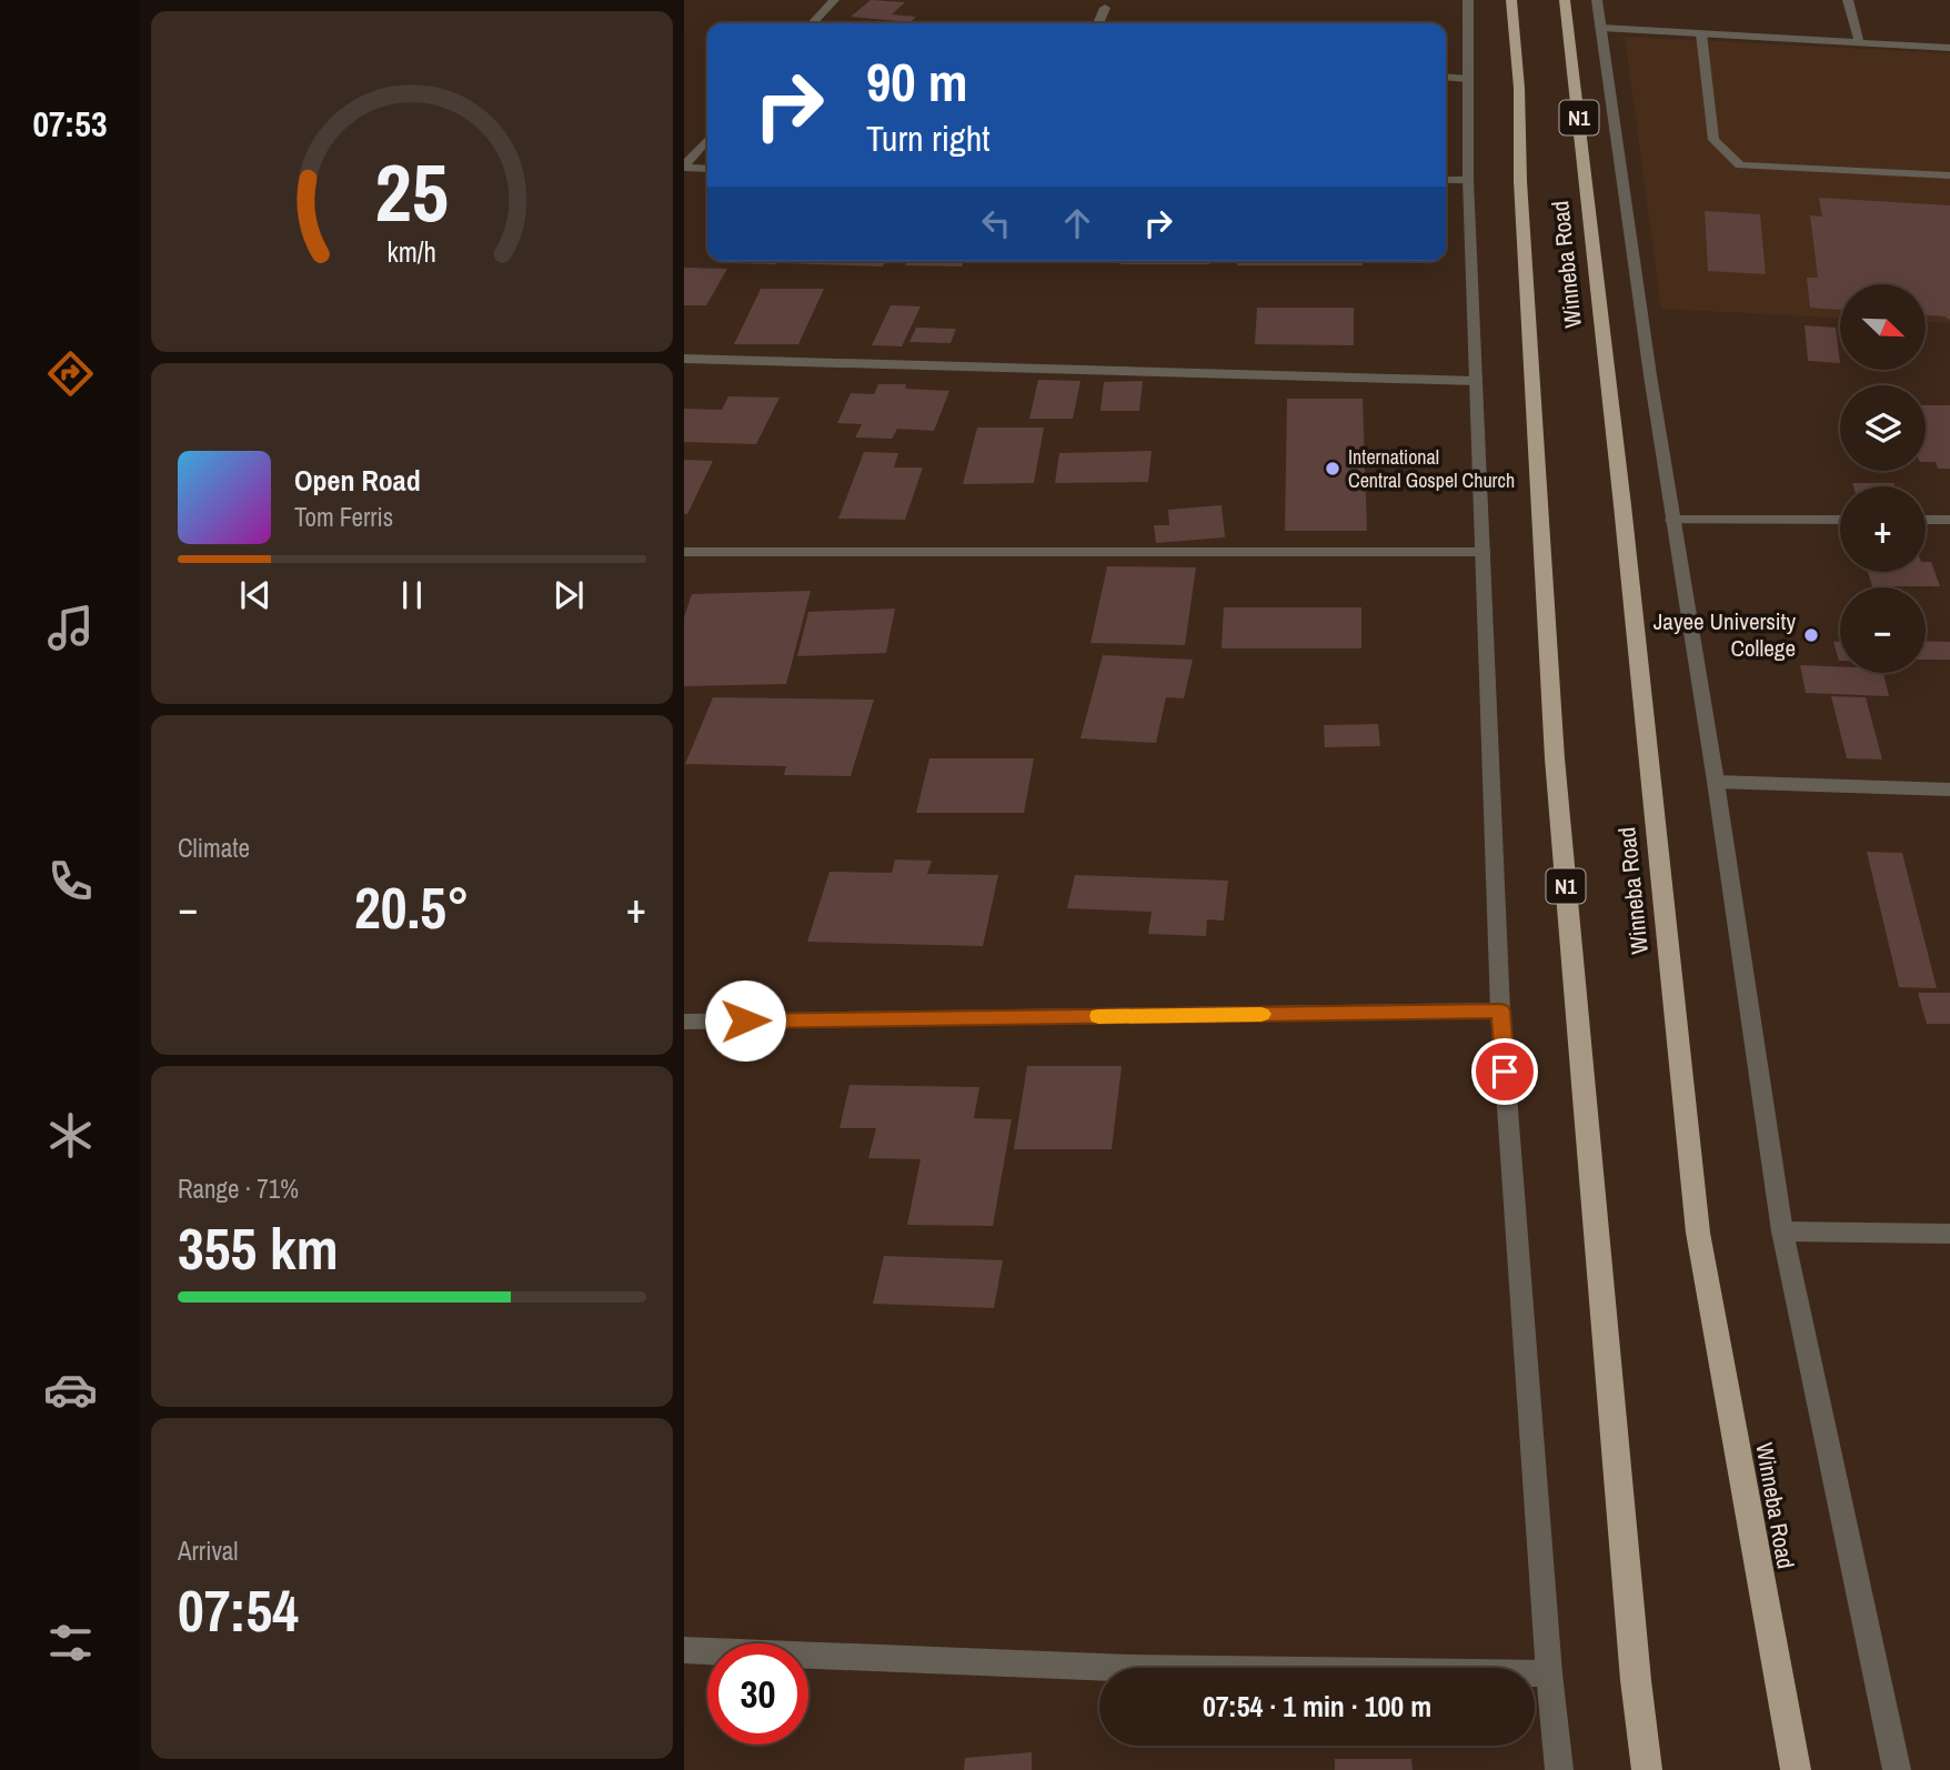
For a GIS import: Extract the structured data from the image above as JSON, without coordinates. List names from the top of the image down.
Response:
{
  "streets": {
    "highway": ["N1", "Winneba Road"]
  },
  "places": ["International Central Gospel Church", "Jayee University College"],
  "north": "bottom right",
  "page": {
    "tabs": "07:53",
    "turn": ["90 m", "Turn right"],
    "map_buttons": ["+", "−"],
    "song": ["Open Road", "Tom Ferris"],
    "tile": [
      "Climate",
      ["Range · 71%", "355 km"],
      ["Arrival", "07:54"]
    ],
    "heat": ["−", "20.5°", "+"],
    "limit": "30",
    "trip": "07:54 · 1 min · 100 m",
    "gauge": ["25", "km/h"]
  }
}
